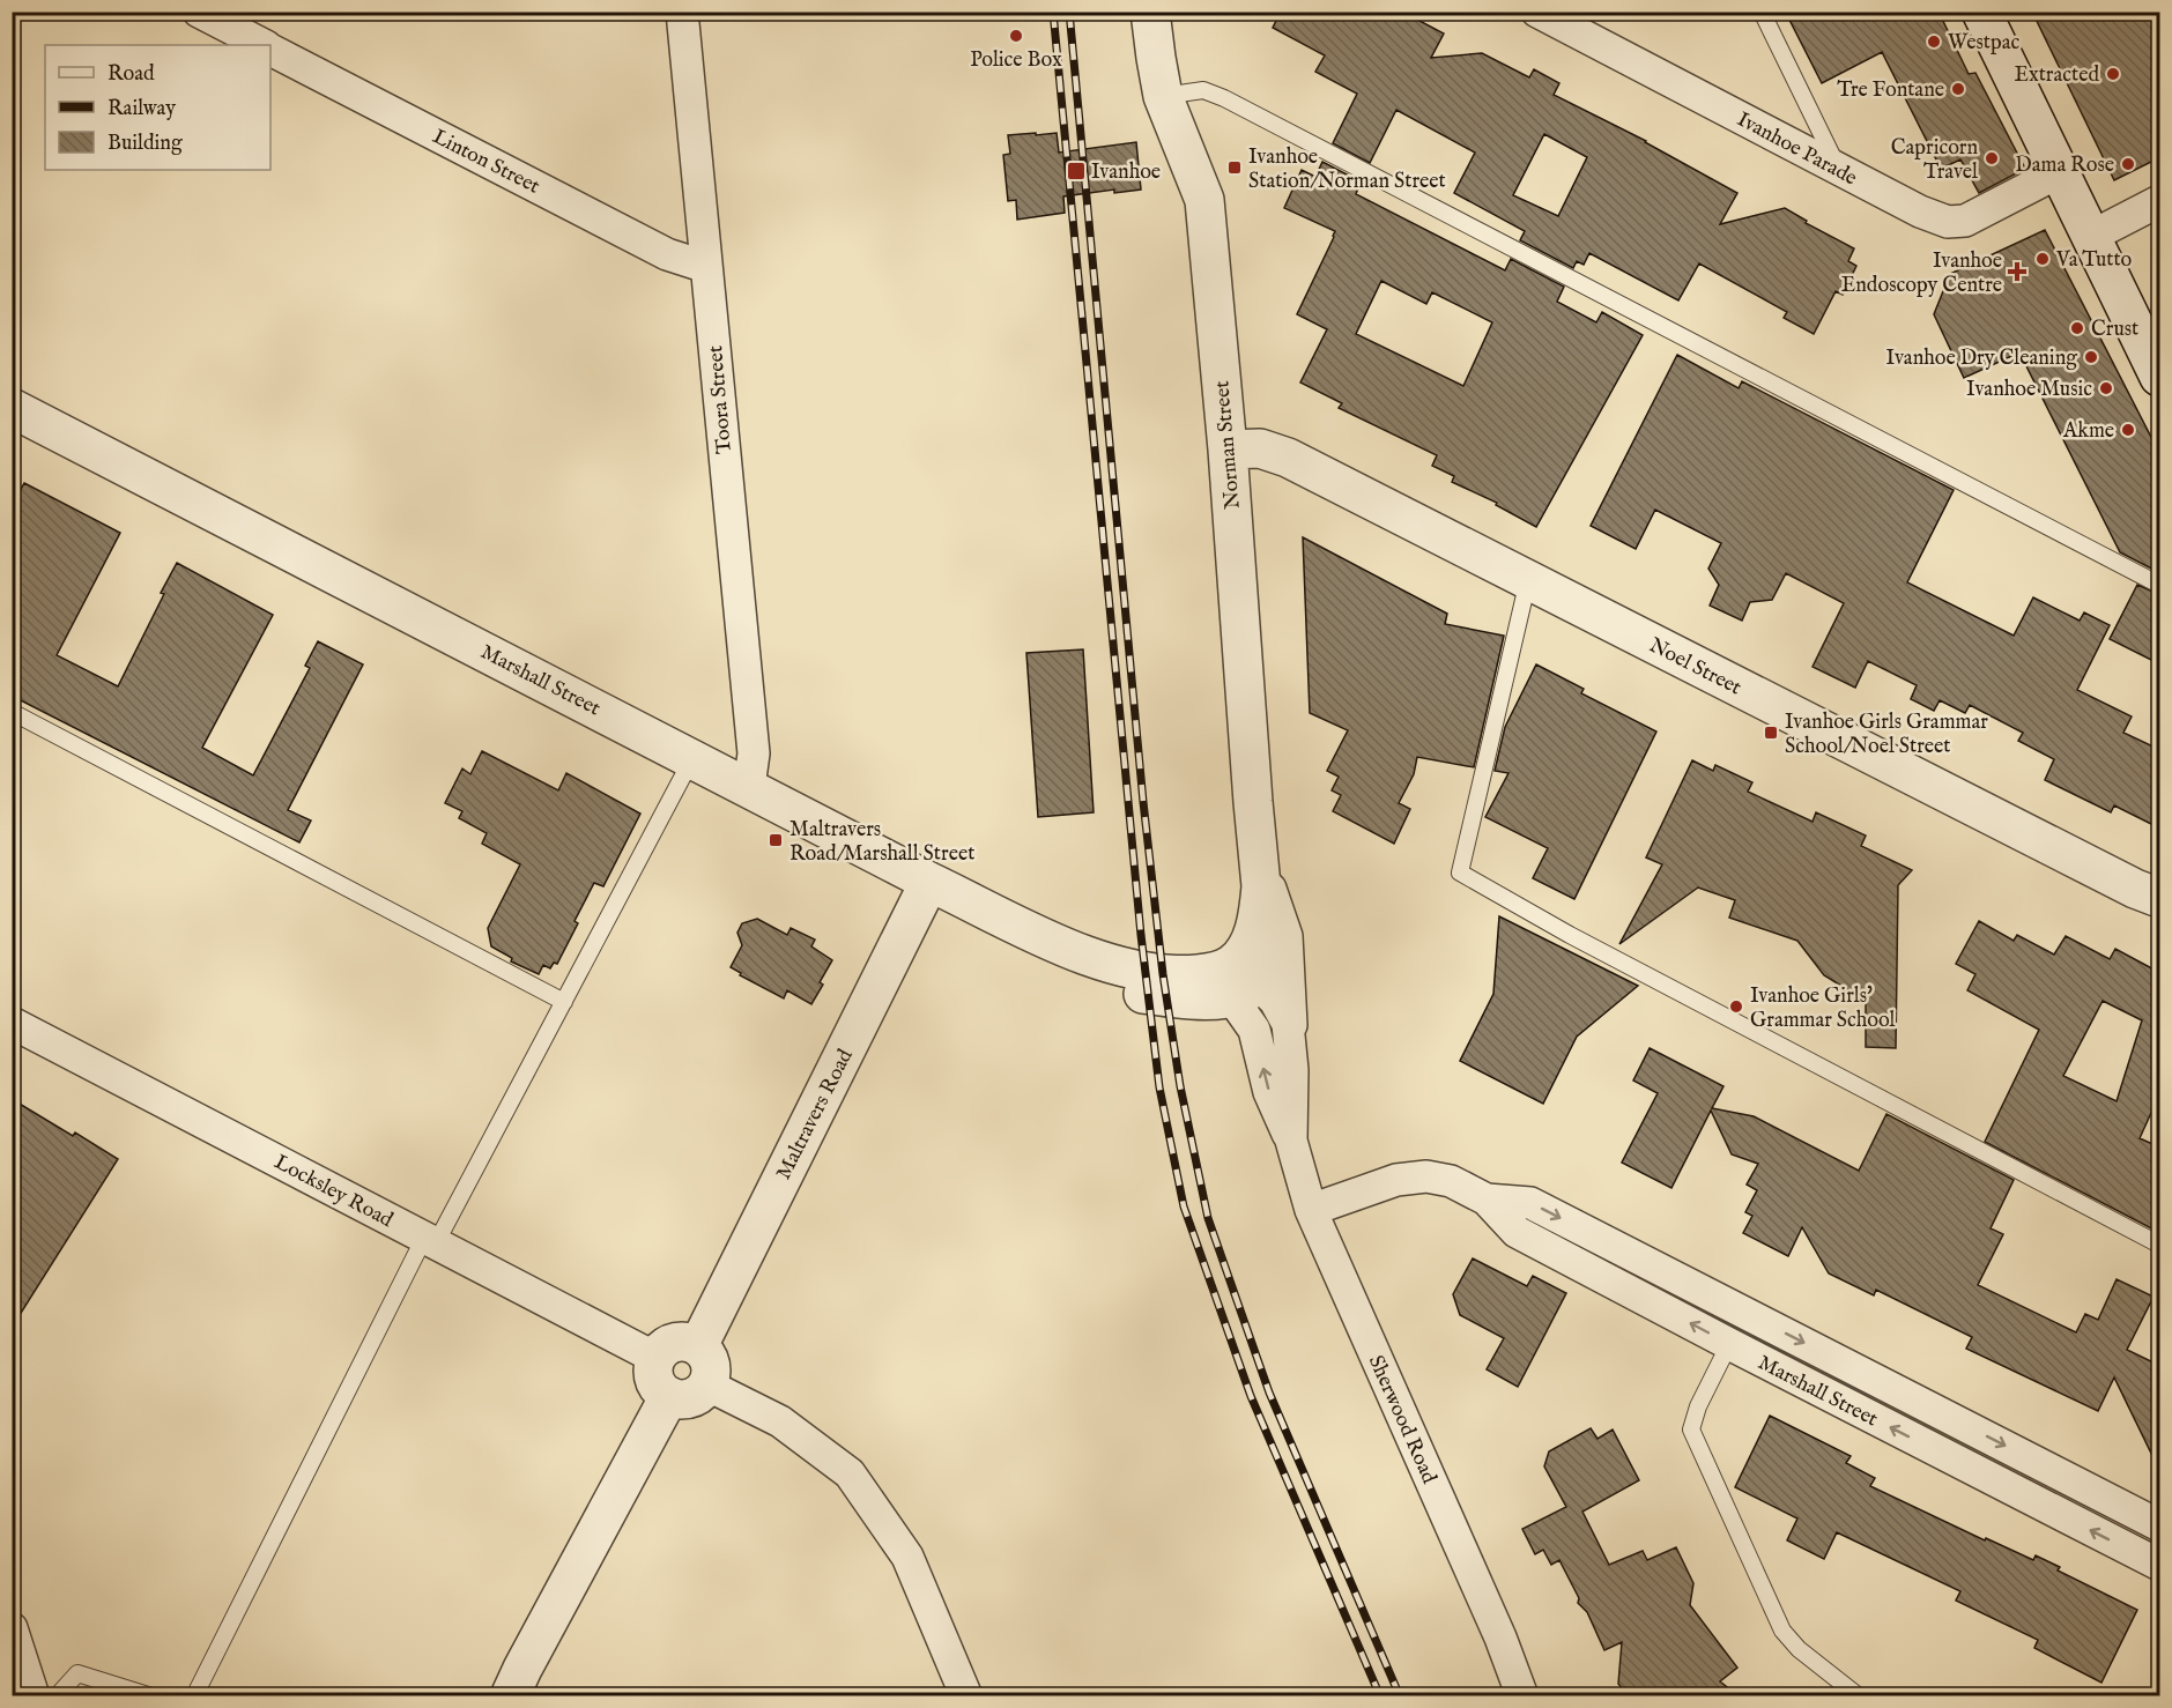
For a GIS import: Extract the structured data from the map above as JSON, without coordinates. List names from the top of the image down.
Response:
{
  "streets": {
    "street": [
      "Ivanhoe Parade",
      "Linton Street",
      "Toora Street",
      "Norman Street",
      "Noel Street",
      "Marshall Street",
      "Maltravers Road",
      "Locksley Road",
      "Sherwood Road"
    ]
  },
  "crossings": [
    ["Linton Street", "Toora Street"],
    ["Toora Street", "Marshall Street"],
    ["Norman Street", "Noel Street"],
    ["Norman Street", "Marshall Street"],
    ["Norman Street", "Sherwood Road"],
    ["Marshall Street", "Maltravers Road"],
    ["Marshall Street", "Sherwood Road"],
    ["Maltravers Road", "Locksley Road"]
  ],
  "places": {
    "other": [
      "Police Box",
      "Westpac",
      "Extracted",
      "Tre Fontane",
      "Capricorn Travel",
      "Dama Rose",
      "Va Tutto",
      "Crust",
      "Ivanhoe Dry Cleaning",
      "Ivanhoe Music",
      "Akme",
      "Ivanhoe Girls' Grammar School"
    ],
    "transit": [
      "Ivanhoe Station/Norman Street",
      "Ivanhoe",
      "Ivanhoe Girls Grammar School/Noel Street",
      "Maltravers Road/Marshall Street"
    ],
    "health": ["Ivanhoe Endoscopy Centre"]
  },
  "legend": ["Road", "Railway", "Building"]
}
